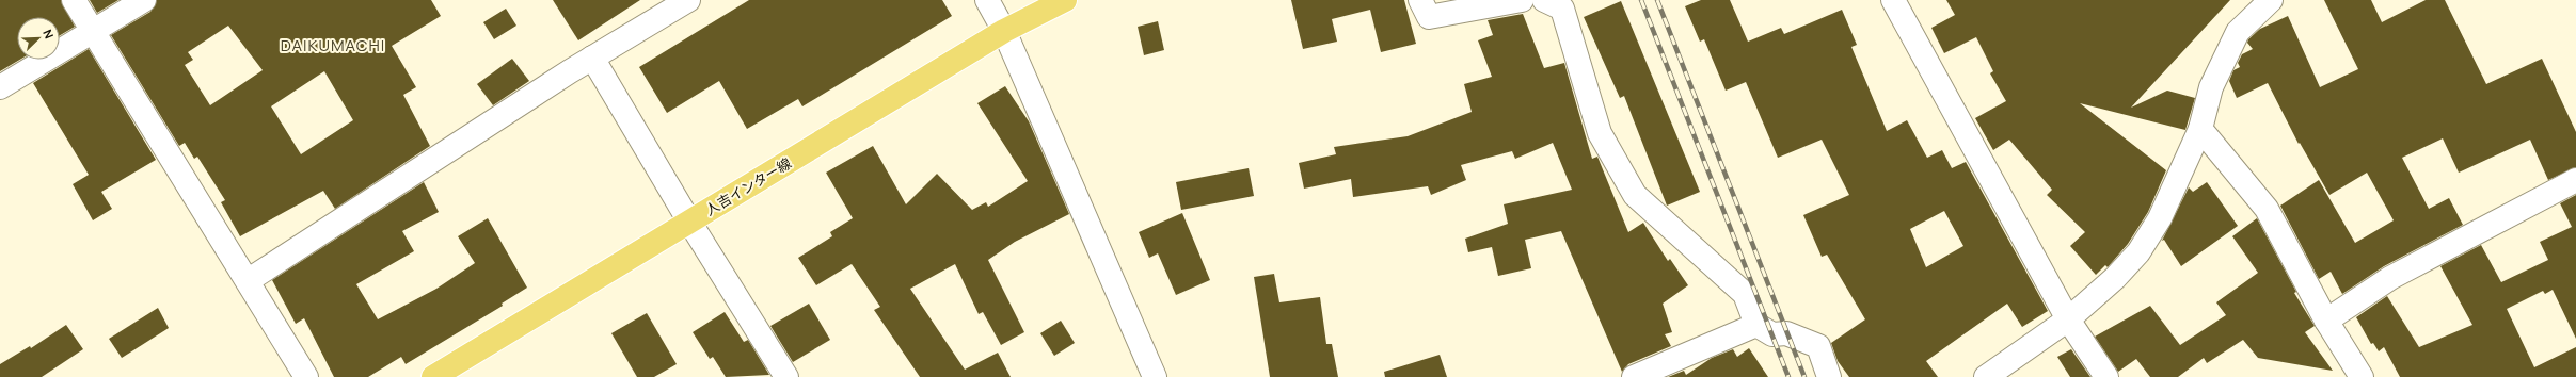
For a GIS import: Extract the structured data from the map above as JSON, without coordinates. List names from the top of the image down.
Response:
{
  "streets": {
    "main road": ["人吉インター線"]
  },
  "districts": ["DAIKUMACHI"],
  "north": "top right"
}
